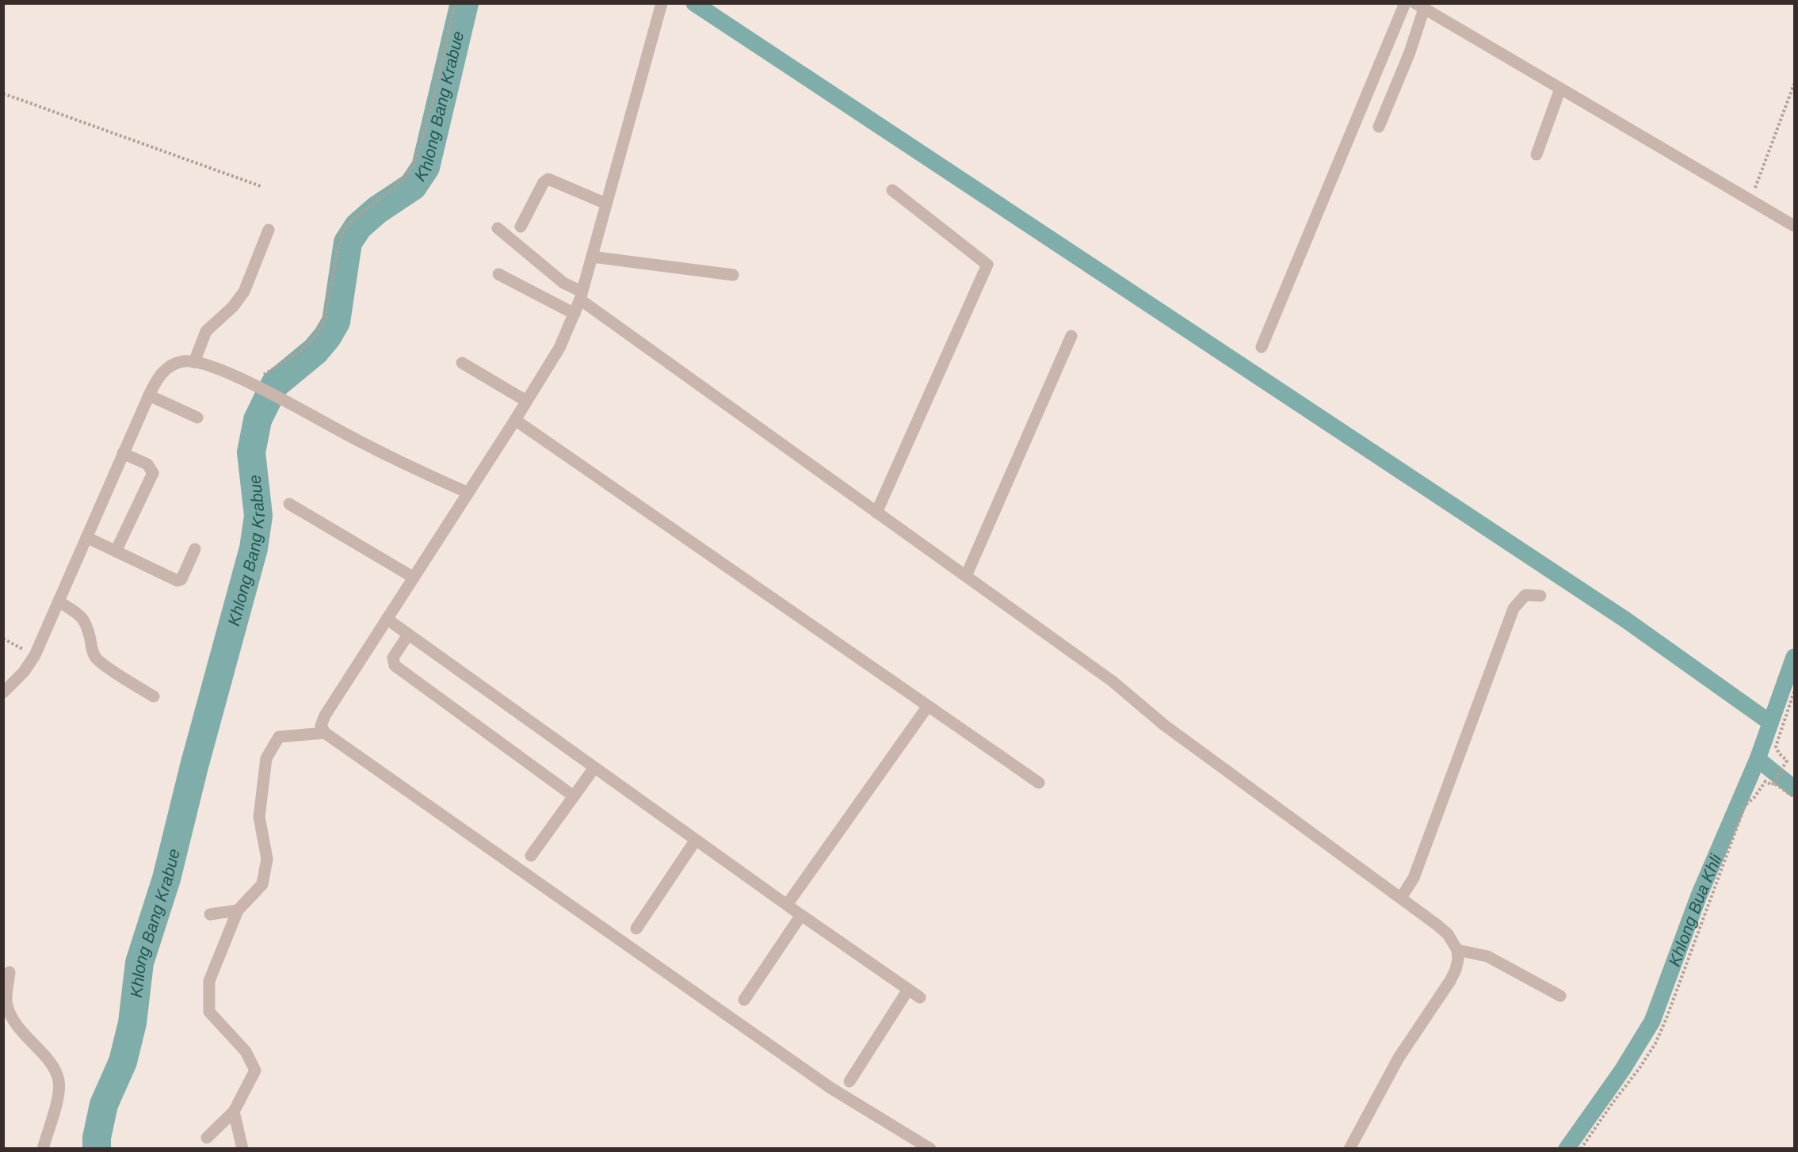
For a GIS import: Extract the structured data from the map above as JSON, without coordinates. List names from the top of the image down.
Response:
{
  "water": ["Khlong Bang Krabue", "Khlong Bua Khli"]
}
